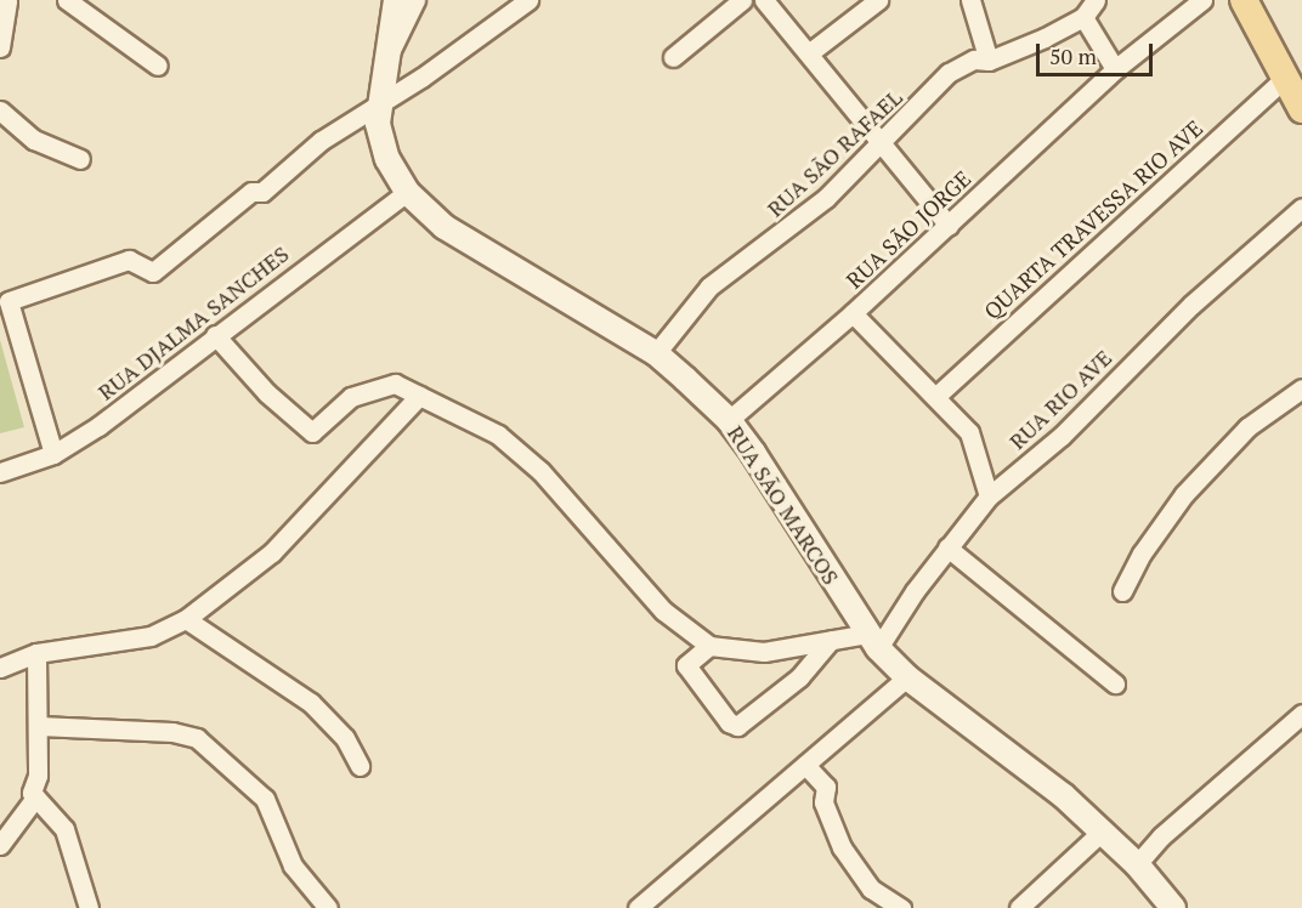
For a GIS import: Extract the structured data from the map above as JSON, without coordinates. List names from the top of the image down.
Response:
{
  "streets": {
    "main road": ["RUA SÃO MARCOS"],
    "street": [
      "RUA SÃO RAFAEL",
      "QUARTA TRAVESSA RIO AVE",
      "RUA SÃO JORGE",
      "RUA DJALMA SANCHES",
      "RUA RIO AVE"
    ]
  },
  "crossings": [
    ["RUA SÃO RAFAEL", "RUA SÃO MARCOS"],
    ["RUA SÃO JORGE", "RUA SÃO MARCOS"],
    ["RUA DJALMA SANCHES", "RUA SÃO MARCOS"],
    ["RUA RIO AVE", "RUA SÃO MARCOS"]
  ],
  "scale_bar": "50 m"
}
